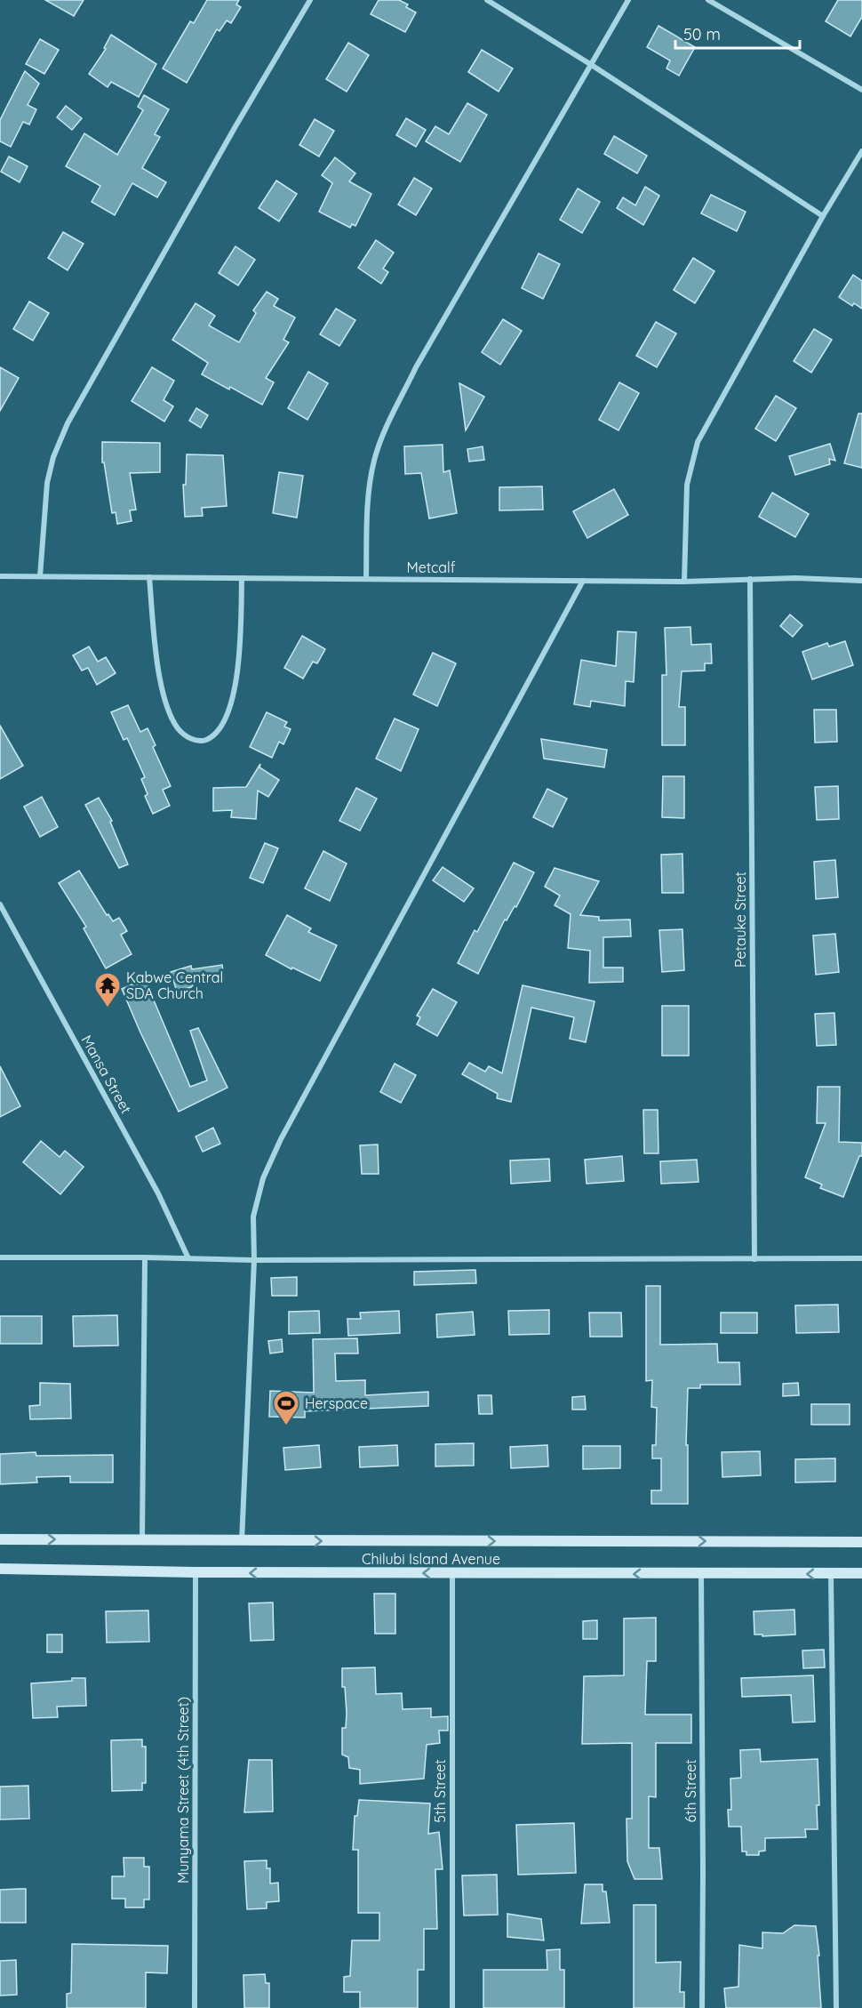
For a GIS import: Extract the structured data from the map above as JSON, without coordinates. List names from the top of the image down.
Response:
{
  "streets": {
    "street": [
      "Metcalf",
      "Petauke Street",
      "Mansa Street",
      "Chilubi Island Avenue",
      "Munyama Street (4th Street)",
      "5th Street",
      "6th Street"
    ]
  },
  "crossings": [
    ["Metcalf", "Petauke Street"],
    ["Chilubi Island Avenue", "Munyama Street (4th Street)"],
    ["Chilubi Island Avenue", "5th Street"],
    ["Chilubi Island Avenue", "6th Street"]
  ],
  "places": {
    "temple": ["Kabwe Central SDA Church"],
    "sports": ["Herspace"]
  },
  "scale_bar": "50 m"
}
